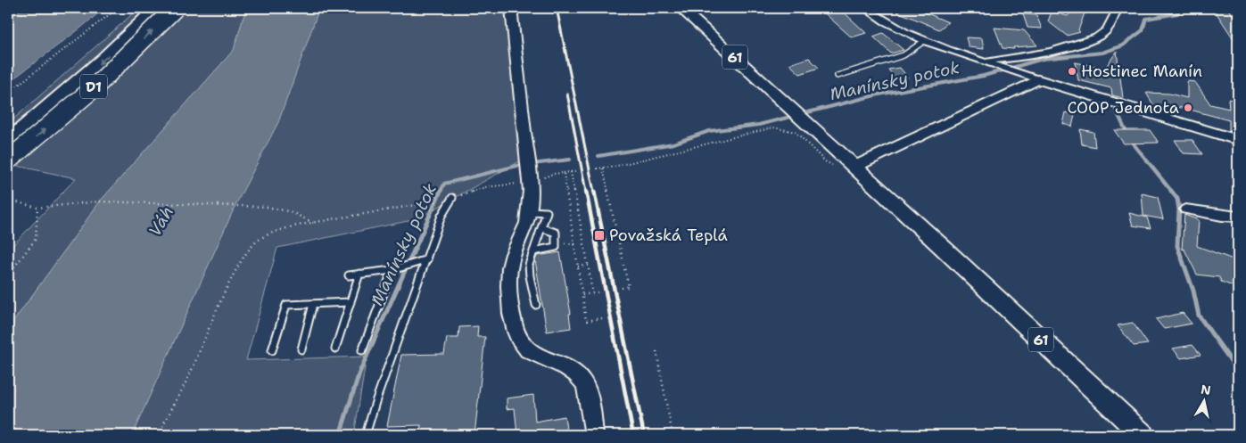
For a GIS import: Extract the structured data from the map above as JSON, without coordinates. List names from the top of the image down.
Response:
{
  "streets": {
    "highway": ["D1"],
    "main road": ["61"]
  },
  "water": ["Manínsky potok", "Váh"],
  "places": {
    "other": ["Hostinec Manín", "COOP Jednota"],
    "transit": ["Považská Teplá"]
  },
  "north": "top"
}
